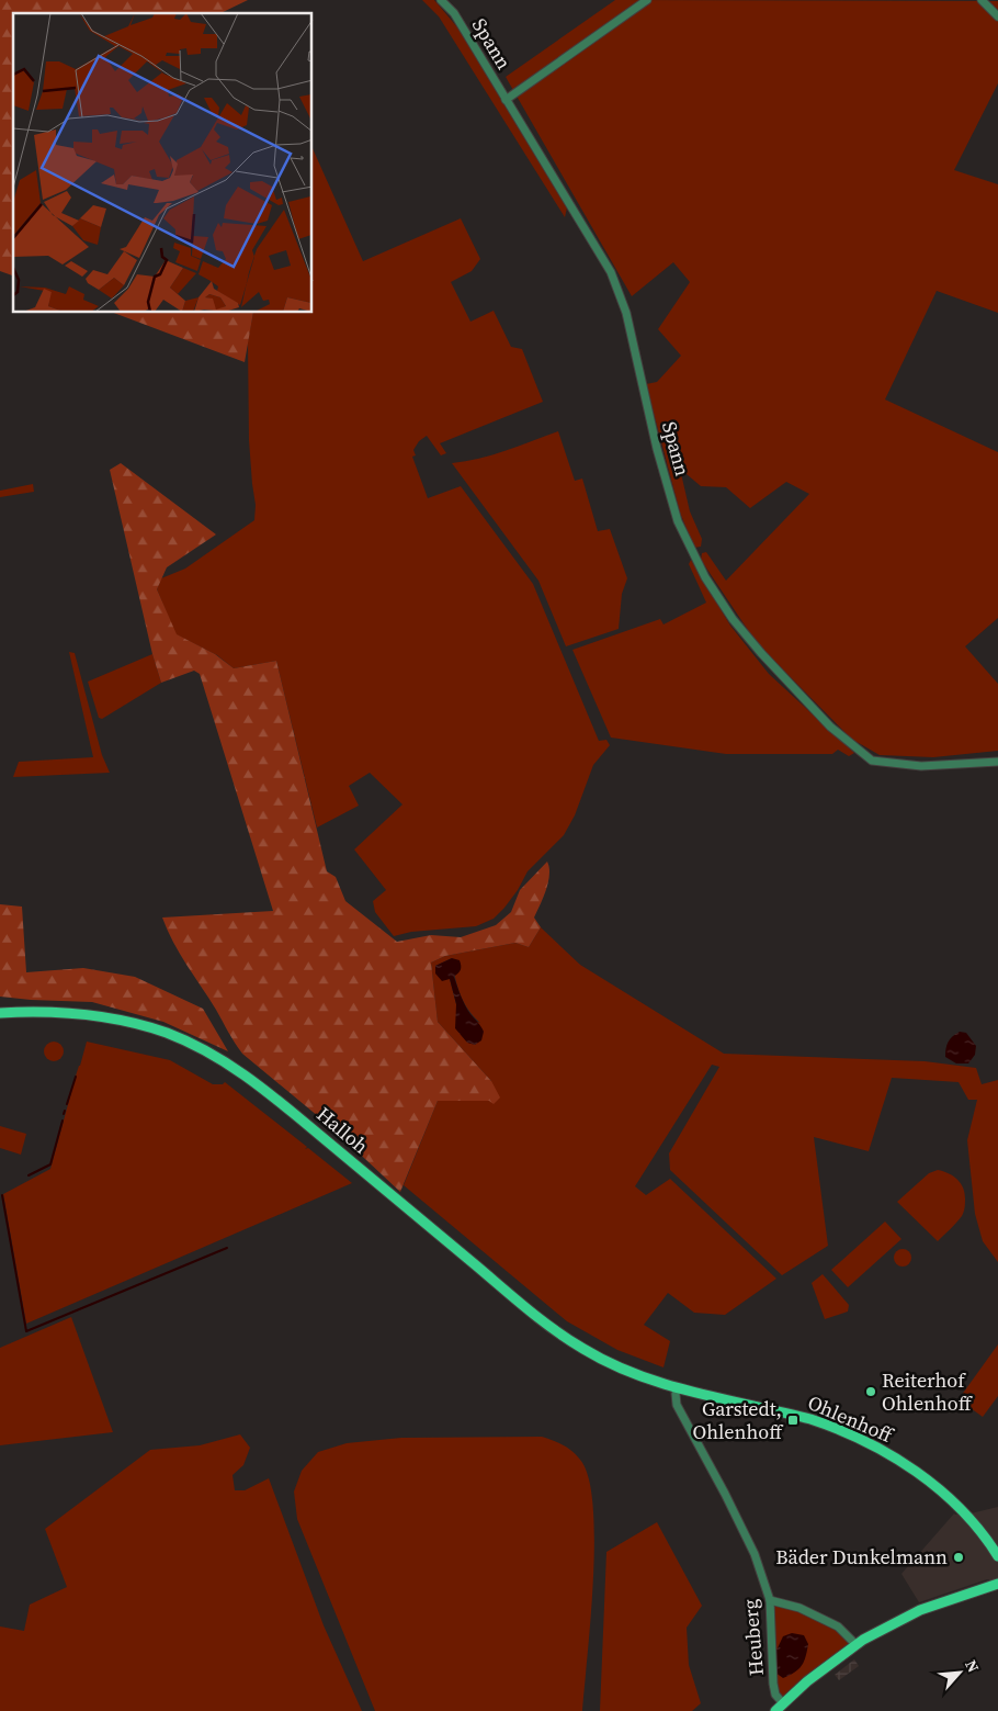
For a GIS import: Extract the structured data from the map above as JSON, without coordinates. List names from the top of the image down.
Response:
{
  "streets": {
    "main road": ["Halloh", "Ohlenhoff"],
    "street": ["Spann", "Heuberg"]
  },
  "crossings": [
    ["Halloh", "Ohlenhoff"],
    ["Ohlenhoff", "Heuberg"]
  ],
  "places": {
    "other": ["Reiterhof Ohlenhoff", "Bäder Dunkelmann"],
    "transit": ["Garstedt, Ohlenhoff"]
  },
  "north": "top right"
}
